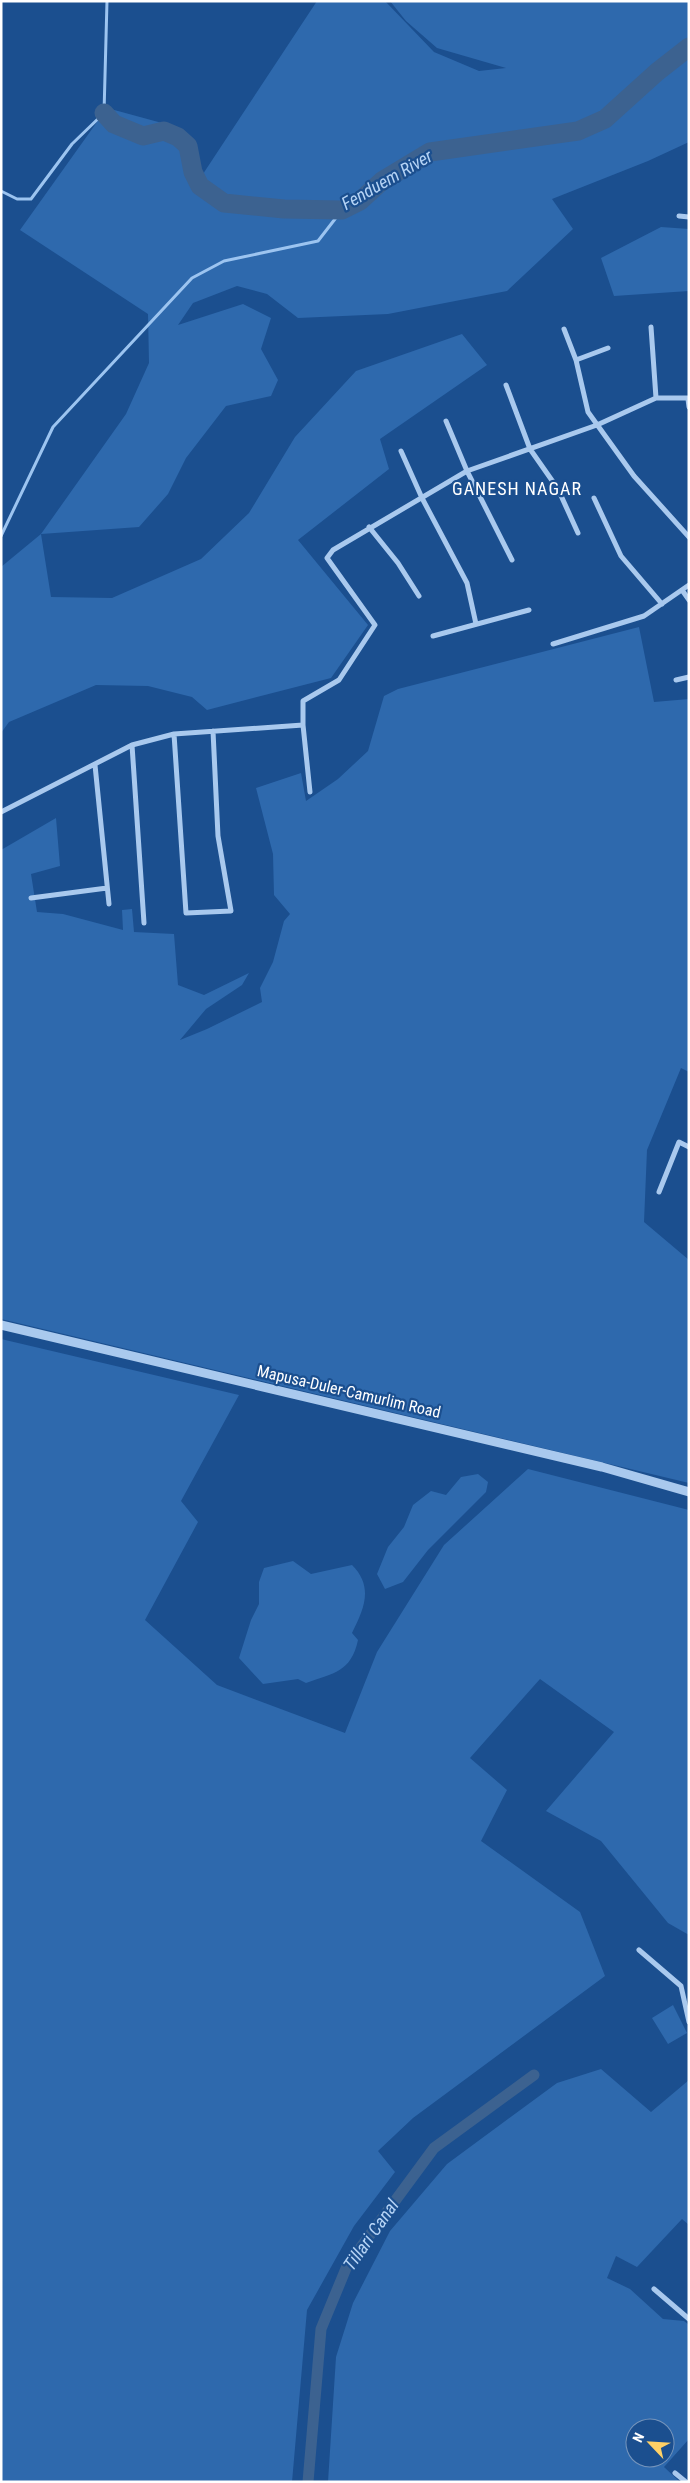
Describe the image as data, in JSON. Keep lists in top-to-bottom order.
{
  "streets": {
    "street": ["Mapusa-Duler-Camurlim Road"]
  },
  "districts": ["GANESH NAGAR"],
  "water": ["Fenduem River", "Tillari Canal"],
  "north": "top left"
}
